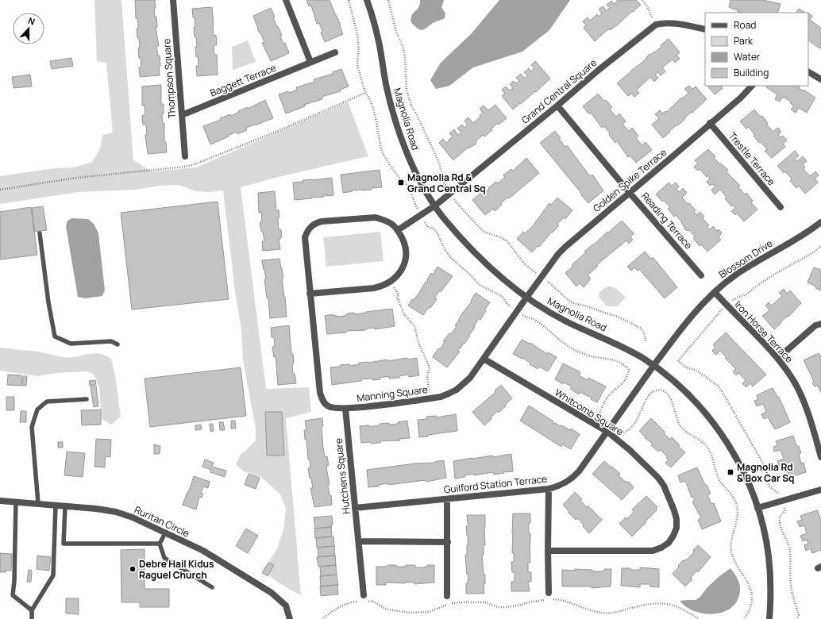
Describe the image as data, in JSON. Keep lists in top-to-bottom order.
{
  "streets": {
    "street": [
      "Thompson Square",
      "Baggett Terrace",
      "Grand Central Square",
      "Magnolia Road",
      "Trestle Terrace",
      "Golden Spike Terrace",
      "Reading Terrace",
      "Blossom Drive",
      "Iron Horse Terrace",
      "Manning Square",
      "Whitcomb Square",
      "Hutchens Square",
      "Guilford Station Terrace",
      "Ruritan Circle"
    ]
  },
  "crossings": [
    ["Thompson Square", "Baggett Terrace"],
    ["Grand Central Square", "Magnolia Road"],
    ["Grand Central Square", "Reading Terrace"],
    ["Magnolia Road", "Golden Spike Terrace"],
    ["Magnolia Road", "Blossom Drive"],
    ["Magnolia Road", "Manning Square"],
    ["Magnolia Road", "Guilford Station Terrace"],
    ["Trestle Terrace", "Golden Spike Terrace"],
    ["Golden Spike Terrace", "Reading Terrace"],
    ["Golden Spike Terrace", "Manning Square"],
    ["Blossom Drive", "Iron Horse Terrace"],
    ["Blossom Drive", "Guilford Station Terrace"],
    ["Manning Square", "Whitcomb Square"],
    ["Manning Square", "Hutchens Square"],
    ["Whitcomb Square", "Guilford Station Terrace"],
    ["Hutchens Square", "Guilford Station Terrace"]
  ],
  "places": {
    "transit": ["Magnolia Rd & Grand Central Sq", "Magnolia Rd & Box Car Sq"],
    "other": ["Debre Hail Kidus Raguel Church"]
  },
  "legend": [
    "Road",
    "Park",
    "Water",
    "Building"
  ],
  "north": "top"
}
